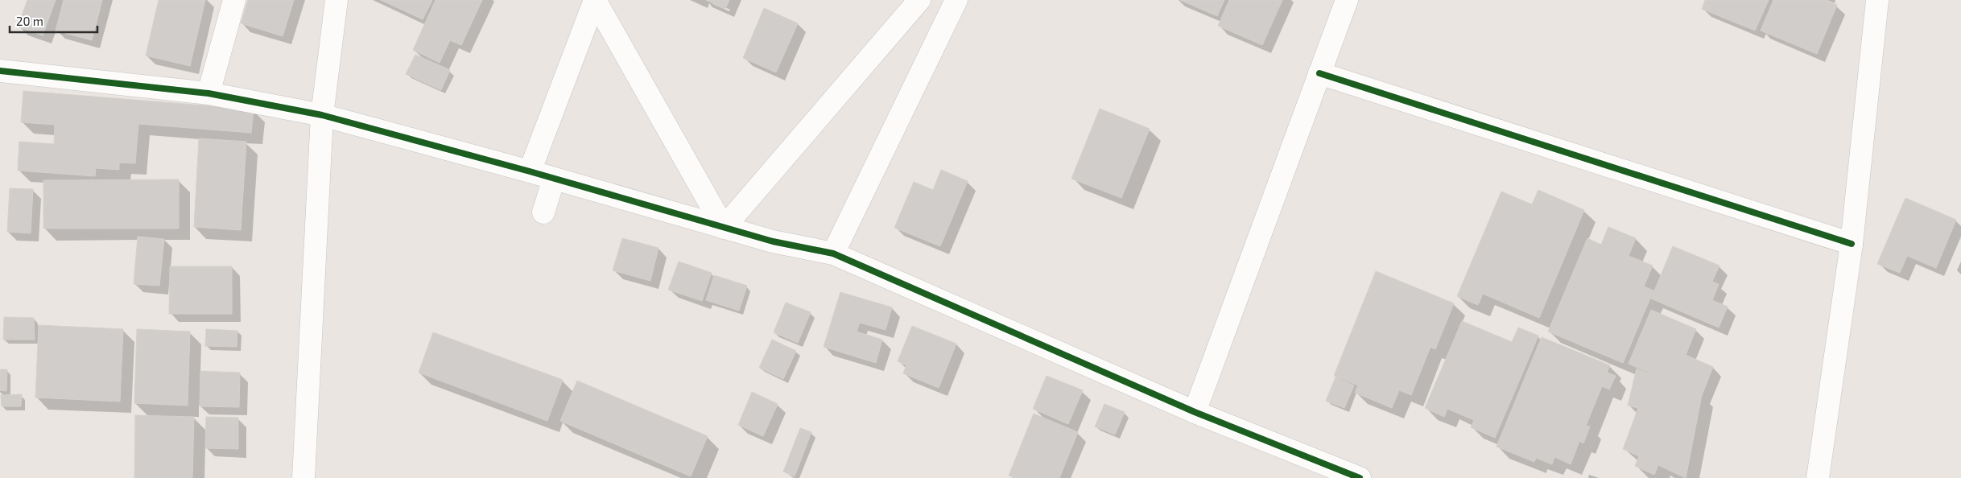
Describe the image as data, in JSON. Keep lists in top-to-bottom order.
{
  "scale_bar": "20 m"
}
